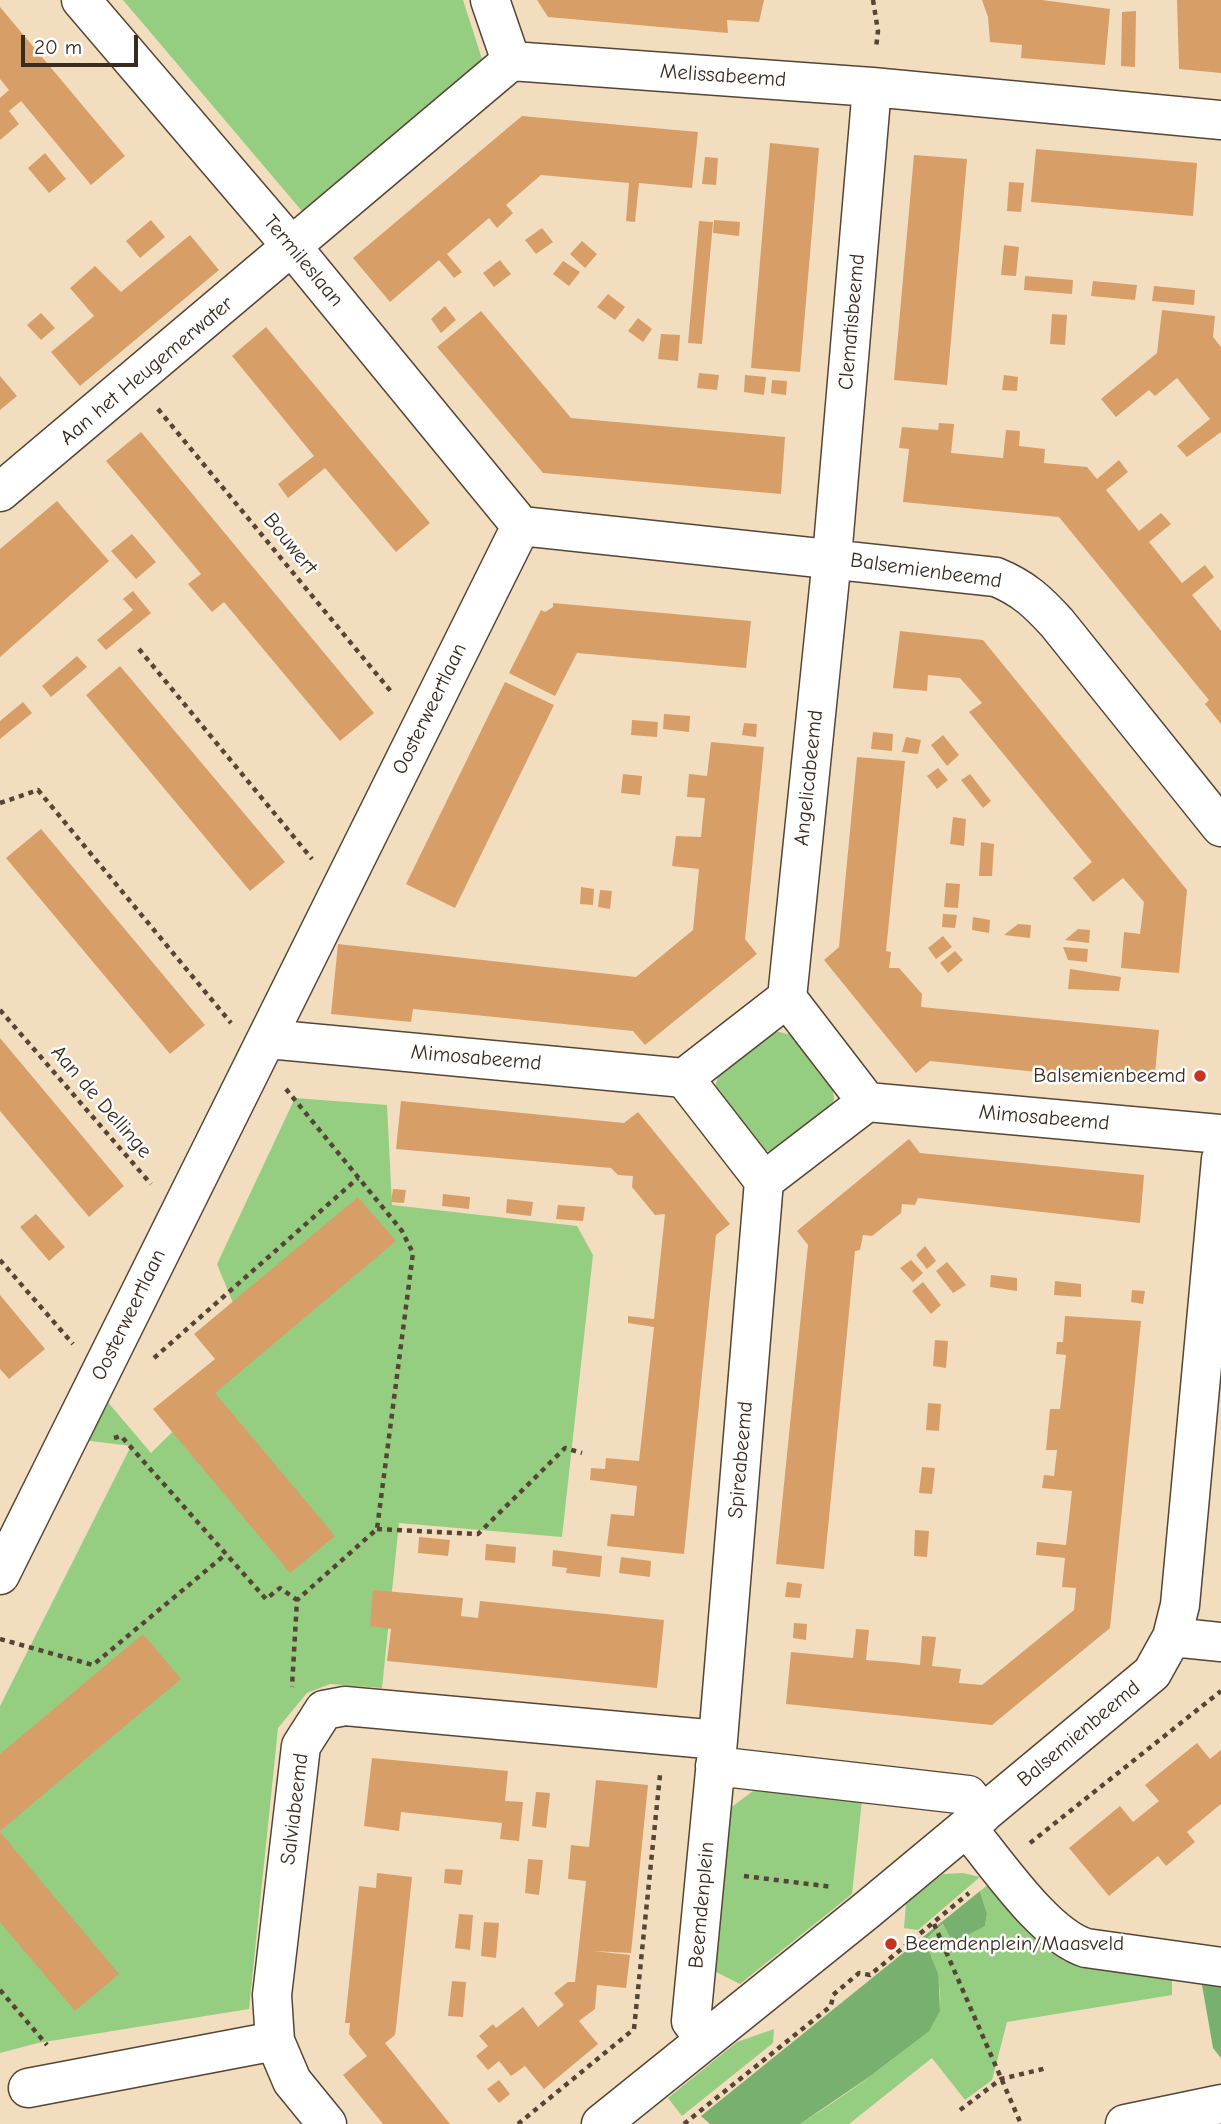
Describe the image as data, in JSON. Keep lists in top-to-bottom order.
{
  "streets": {
    "street": [
      "Melissabeemd",
      "Termileslaan",
      "Clematisbeemd",
      "Aan het Heugemerwater",
      "Balsemienbeemd",
      "Oosterweertlaan",
      "Angelicabeemd",
      "Mimosabeemd",
      "Spireabeemd",
      "Salviabeemd",
      "Beemdenplein"
    ],
    "path": ["Bouwert", "Aan de Dellinge"]
  },
  "crossings": [
    ["Melissabeemd", "Clematisbeemd"],
    ["Termileslaan", "Aan het Heugemerwater"],
    ["Termileslaan", "Balsemienbeemd"],
    ["Termileslaan", "Oosterweertlaan"],
    ["Clematisbeemd", "Balsemienbeemd"],
    ["Clematisbeemd", "Angelicabeemd"],
    ["Aan het Heugemerwater", "Bouwert"],
    ["Bouwert", "Oosterweertlaan"],
    ["Balsemienbeemd", "Oosterweertlaan"],
    ["Balsemienbeemd", "Angelicabeemd"],
    ["Balsemienbeemd", "Beemdenplein"],
    ["Oosterweertlaan", "Mimosabeemd"],
    ["Oosterweertlaan", "Aan de Dellinge"],
    ["Spireabeemd", "Salviabeemd"],
    ["Spireabeemd", "Beemdenplein"],
    ["Salviabeemd", "Beemdenplein"]
  ],
  "places": ["Balsemienbeemd", "Beemdenplein/Maasveld"],
  "scale_bar": "20 m"
}
